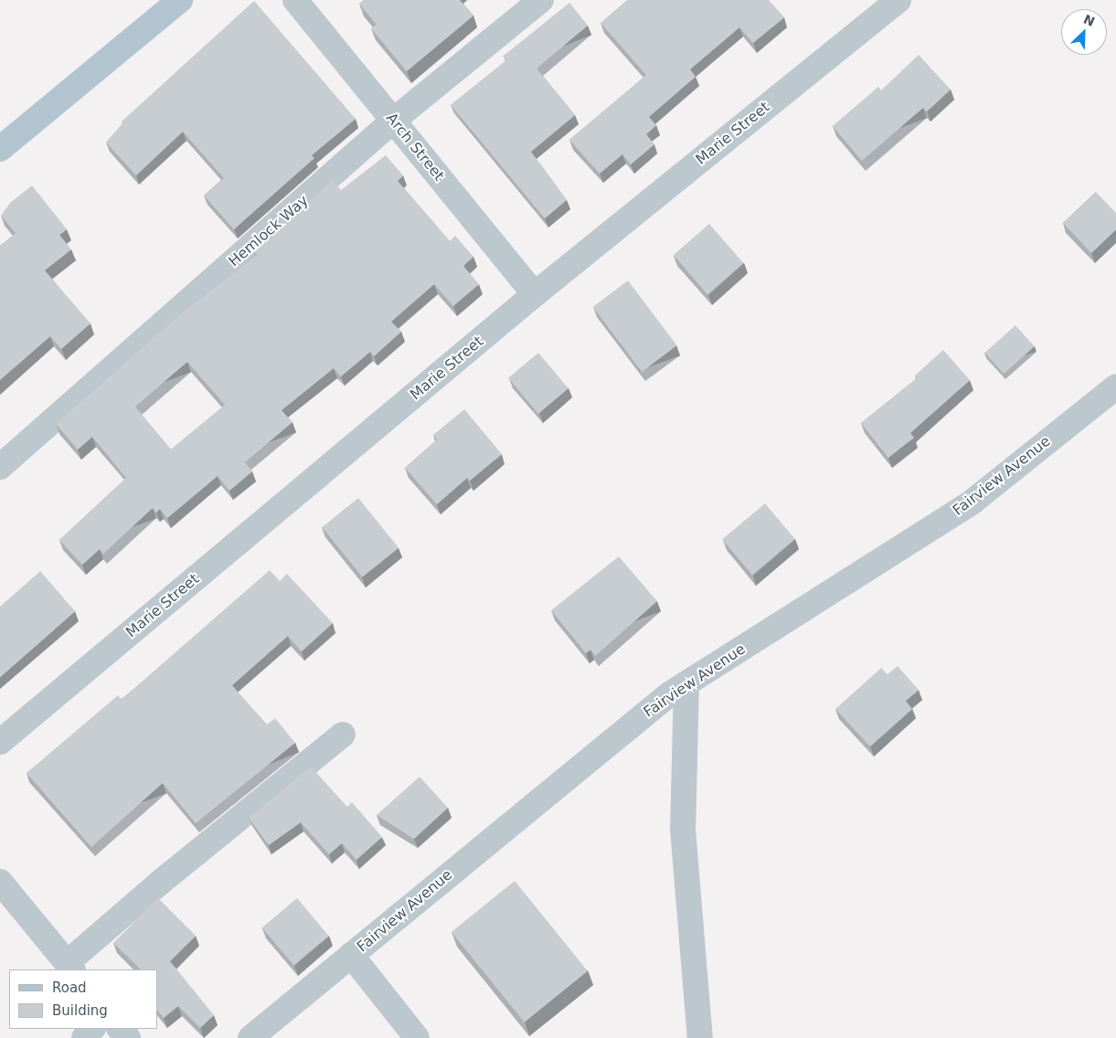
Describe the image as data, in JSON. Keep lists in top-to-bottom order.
{
  "streets": {
    "street": [
      "Marie Street",
      "Arch Street",
      "Hemlock Way",
      "Fairview Avenue"
    ]
  },
  "crossings": [
    ["Marie Street", "Arch Street"],
    ["Arch Street", "Hemlock Way"]
  ],
  "legend": ["Road", "Building"],
  "north": "top right"
}
